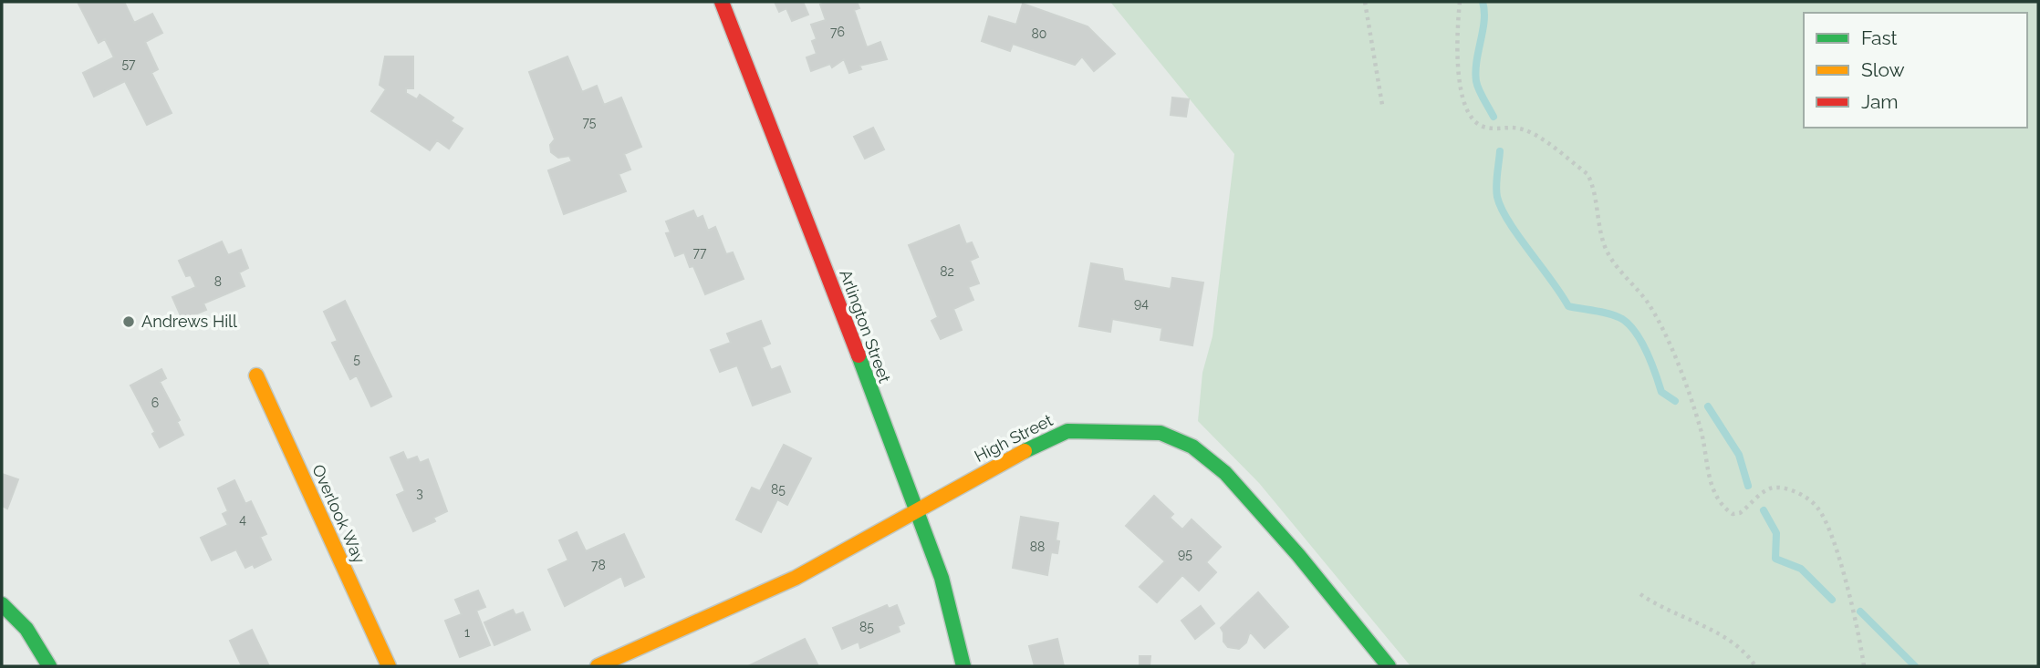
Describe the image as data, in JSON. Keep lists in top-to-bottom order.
{
  "streets": {
    "street": ["Arlington Street", "High Street", "Overlook Way"]
  },
  "crossings": [
    ["Arlington Street", "High Street"]
  ],
  "places": ["Andrews Hill"],
  "house_numbers": [
    "76",
    "80",
    "57",
    "75",
    "77",
    "82",
    "8",
    "94",
    "5",
    "6",
    "85",
    "3",
    "4",
    "88",
    "95",
    "78",
    "85",
    "1"
  ],
  "legend": ["Fast", "Slow", "Jam"]
}
